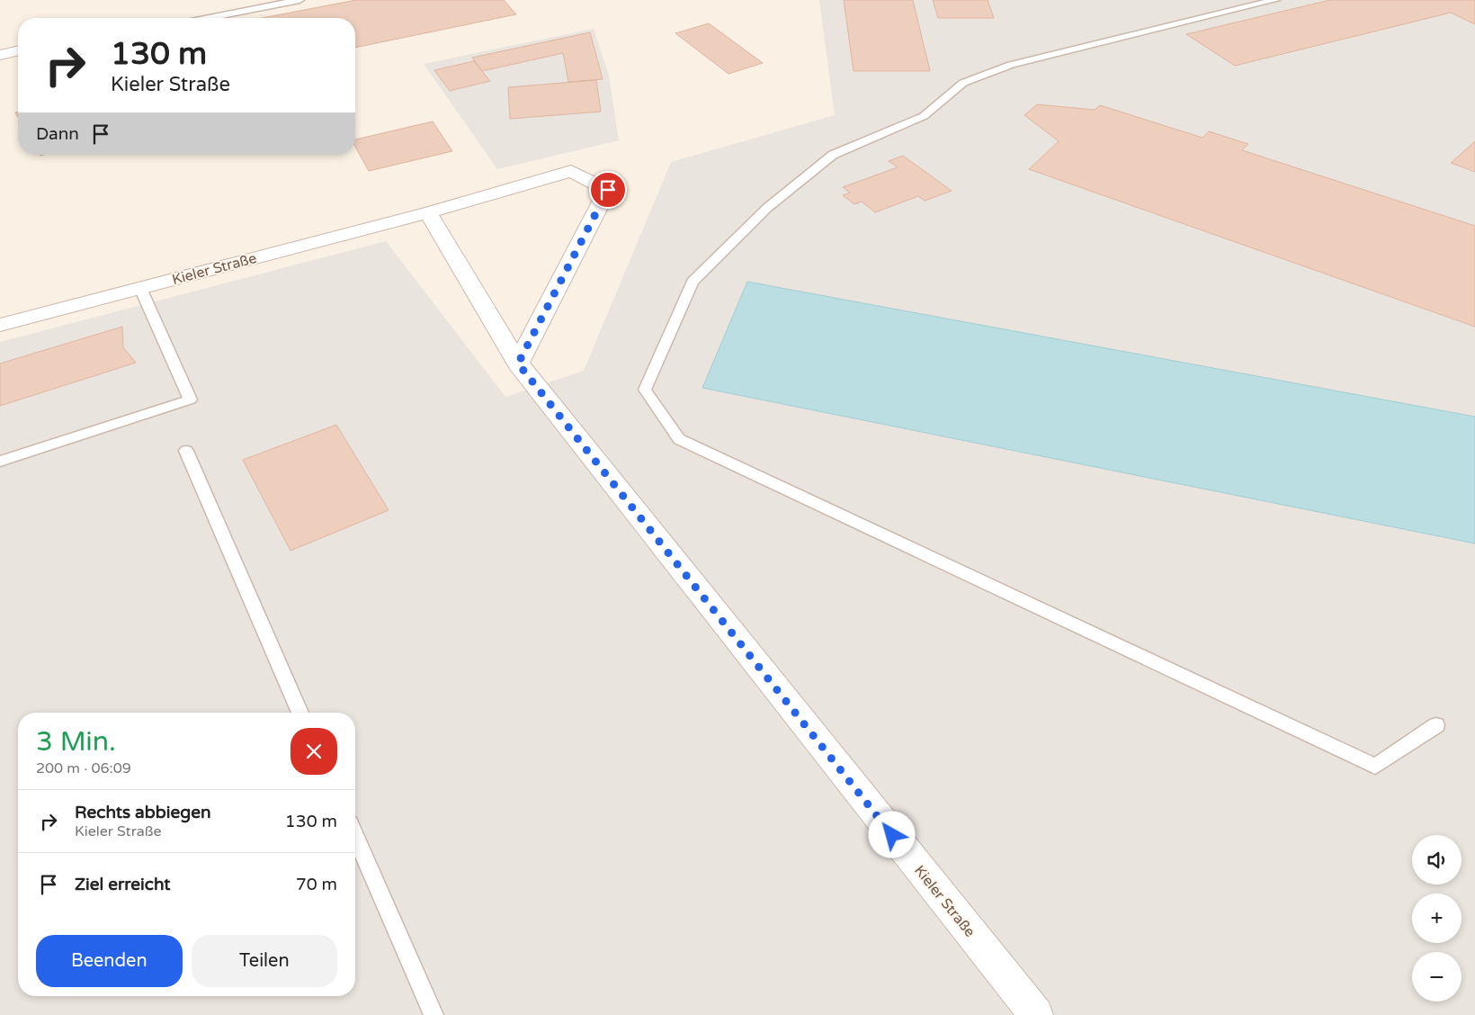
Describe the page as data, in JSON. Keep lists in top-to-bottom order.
{
  "streets": {
    "street": ["Kieler Straße"]
  },
  "page": {
    "turn": ["130 m", "Kieler Straße"],
    "then": "Dann",
    "heading": ["3 Min.", "200 m · 06:09"],
    "list": [
      {
        "name": "Rechts abbiegen",
        "note": "Kieler Straße",
        "value": "130 m"
      },
      {
        "name": "Ziel erreicht",
        "value": "70 m"
      }
    ],
    "map_buttons": ["+", "−"],
    "buttons": ["Beenden", "Teilen"]
  }
}
